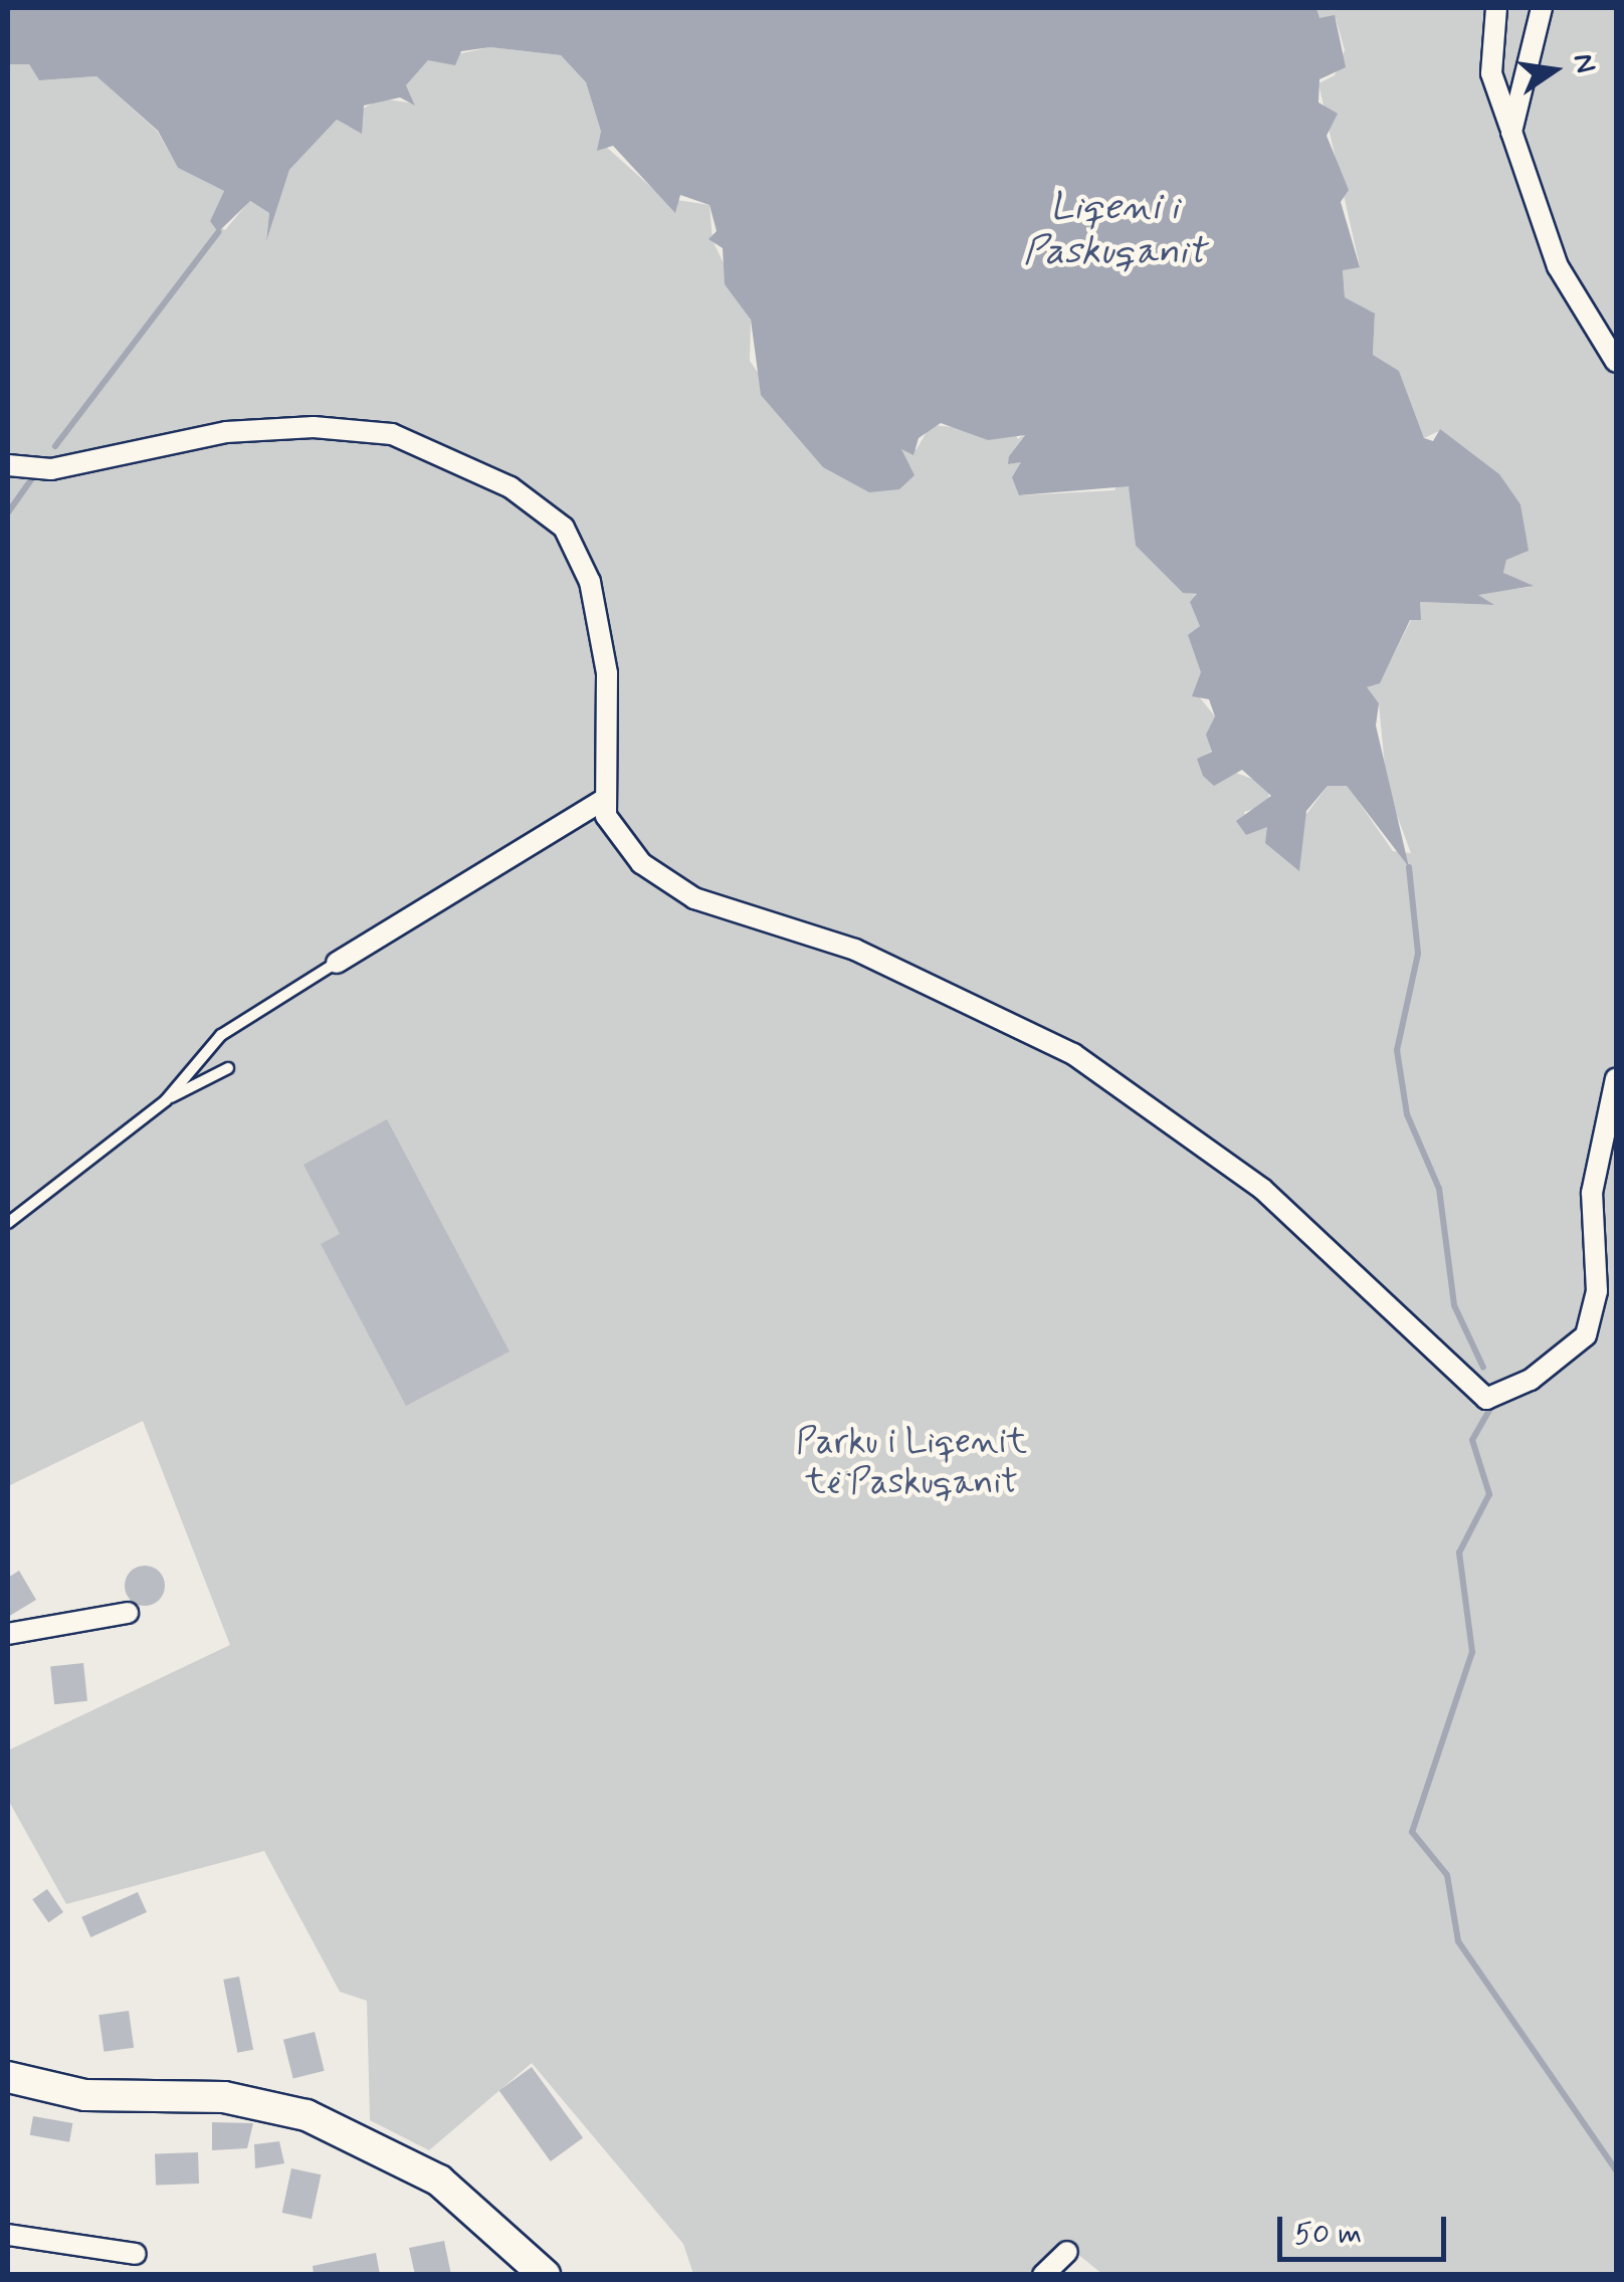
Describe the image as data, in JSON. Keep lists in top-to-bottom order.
{
  "water": ["Liqeni i Paskuqanit"],
  "parks": ["Parku i Liqenit të Paskuqanit"],
  "scale_bar": "50 m",
  "north": "right"
}
